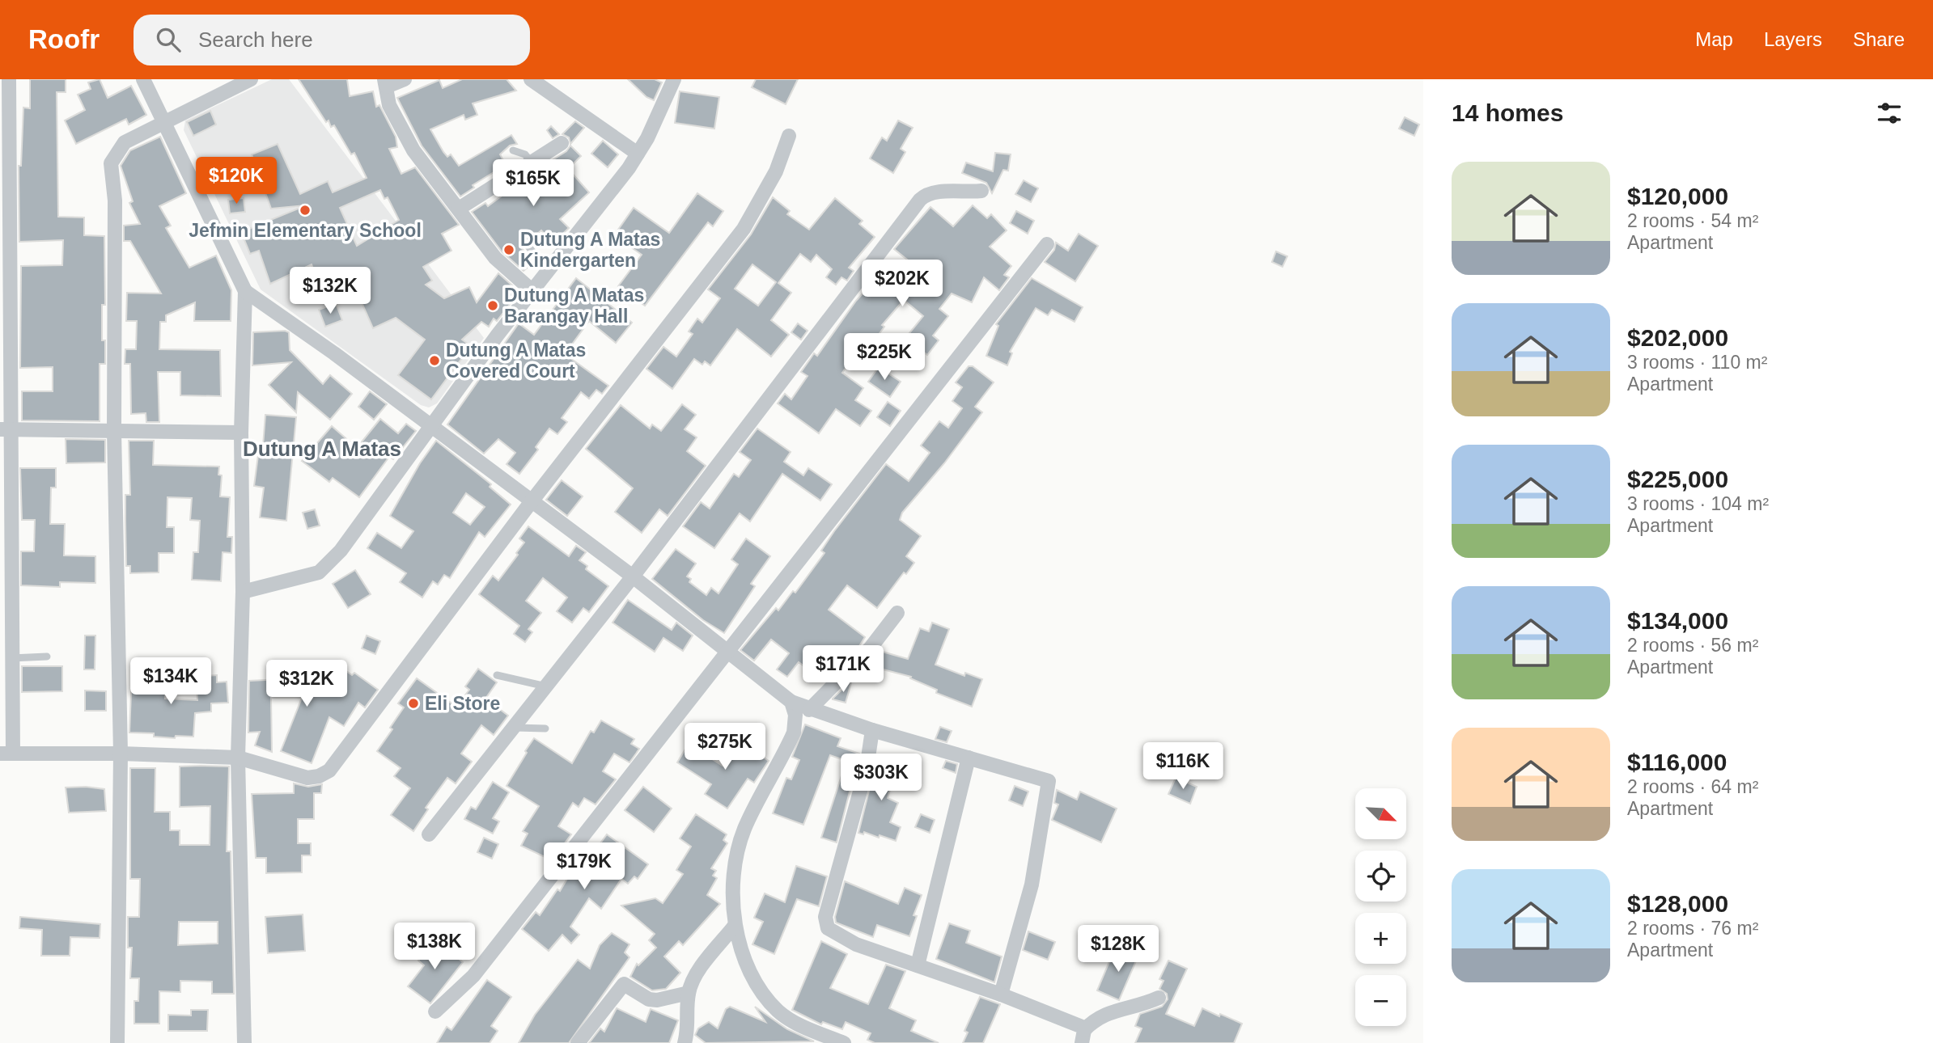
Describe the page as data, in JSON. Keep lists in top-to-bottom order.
{
  "districts": ["Dutung A Matas"],
  "places": [
    "Jefmin Elementary School",
    "Dutung A Matas Kindergarten",
    "Dutung A Matas Barangay Hall",
    "Dutung A Matas Covered Court",
    "Eli Store"
  ],
  "north": "bottom right",
  "page": {
    "header": "Roofr",
    "search": "Search here",
    "nav": ["Map", "Layers", "Share"],
    "heading": "14 homes",
    "list": [
      {
        "name": "$120,000",
        "note": "2 rooms · 54 m² · Apartment"
      },
      {
        "name": "$202,000",
        "note": "3 rooms · 110 m² · Apartment"
      },
      {
        "name": "$225,000",
        "note": "3 rooms · 104 m² · Apartment"
      },
      {
        "name": "$134,000",
        "note": "2 rooms · 56 m² · Apartment"
      },
      {
        "name": "$116,000",
        "note": "2 rooms · 64 m² · Apartment"
      },
      {
        "name": "$128,000",
        "note": "2 rooms · 76 m² · Apartment"
      }
    ],
    "price": [
      "$120K",
      "$165K",
      "$202K",
      "$132K",
      "$225K",
      "$171K",
      "$134K",
      "$312K",
      "$275K",
      "$116K",
      "$303K",
      "$179K",
      "$138K",
      "$128K"
    ],
    "map_buttons": ["+", "−"]
  }
}
